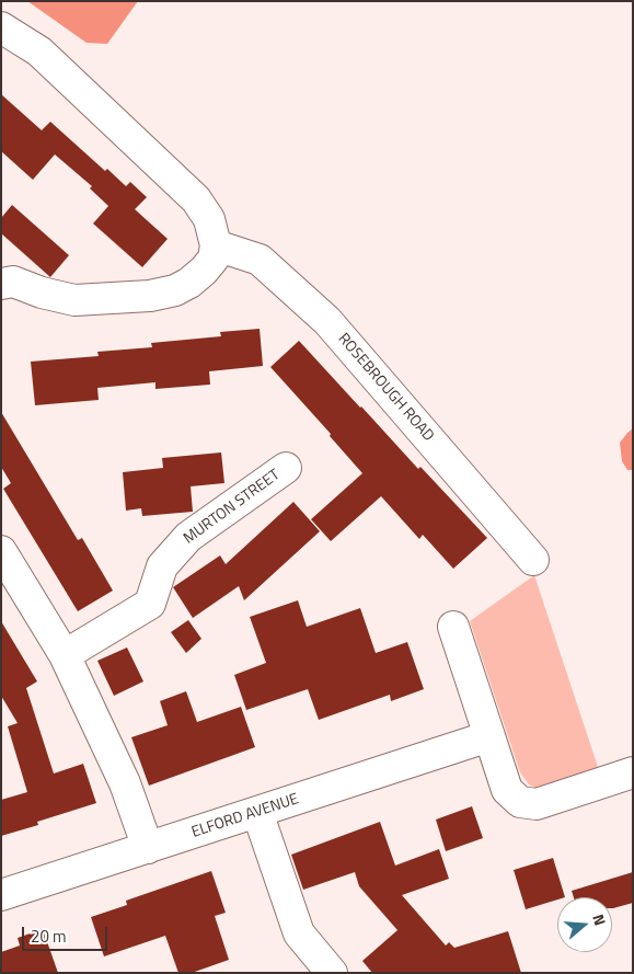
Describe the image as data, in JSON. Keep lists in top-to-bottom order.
{
  "streets": {
    "street": ["ROSEBROUGH ROAD", "MURTON STREET", "ELFORD AVENUE"]
  },
  "scale_bar": "20 m",
  "north": "right"
}
